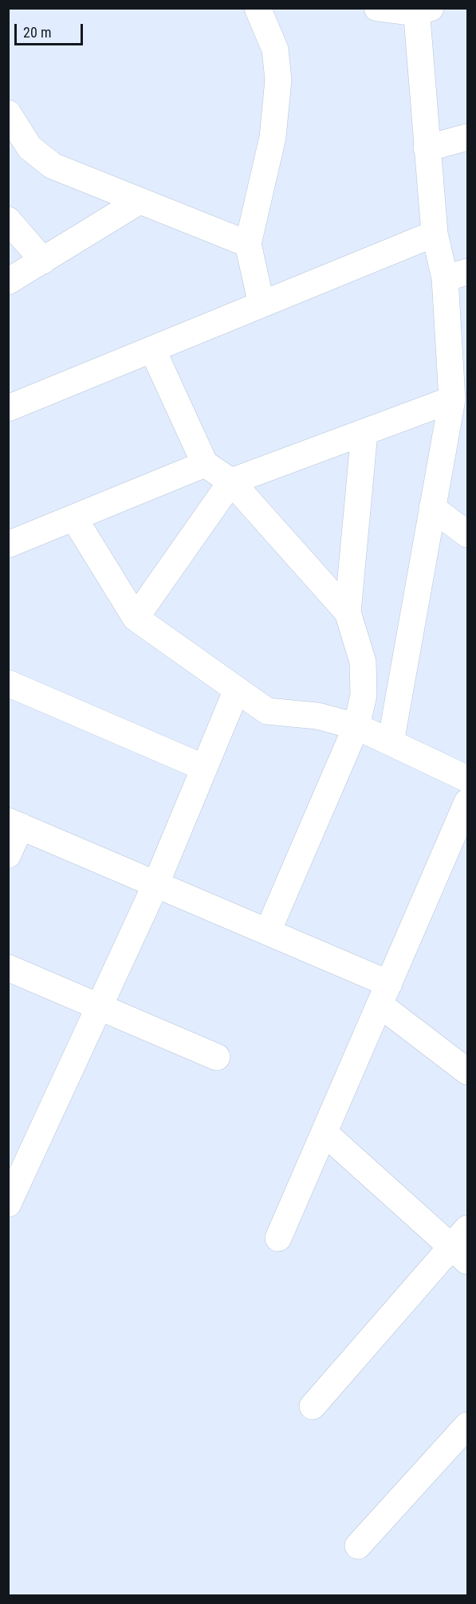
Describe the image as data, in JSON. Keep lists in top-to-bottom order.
{
  "scale_bar": "20 m"
}
